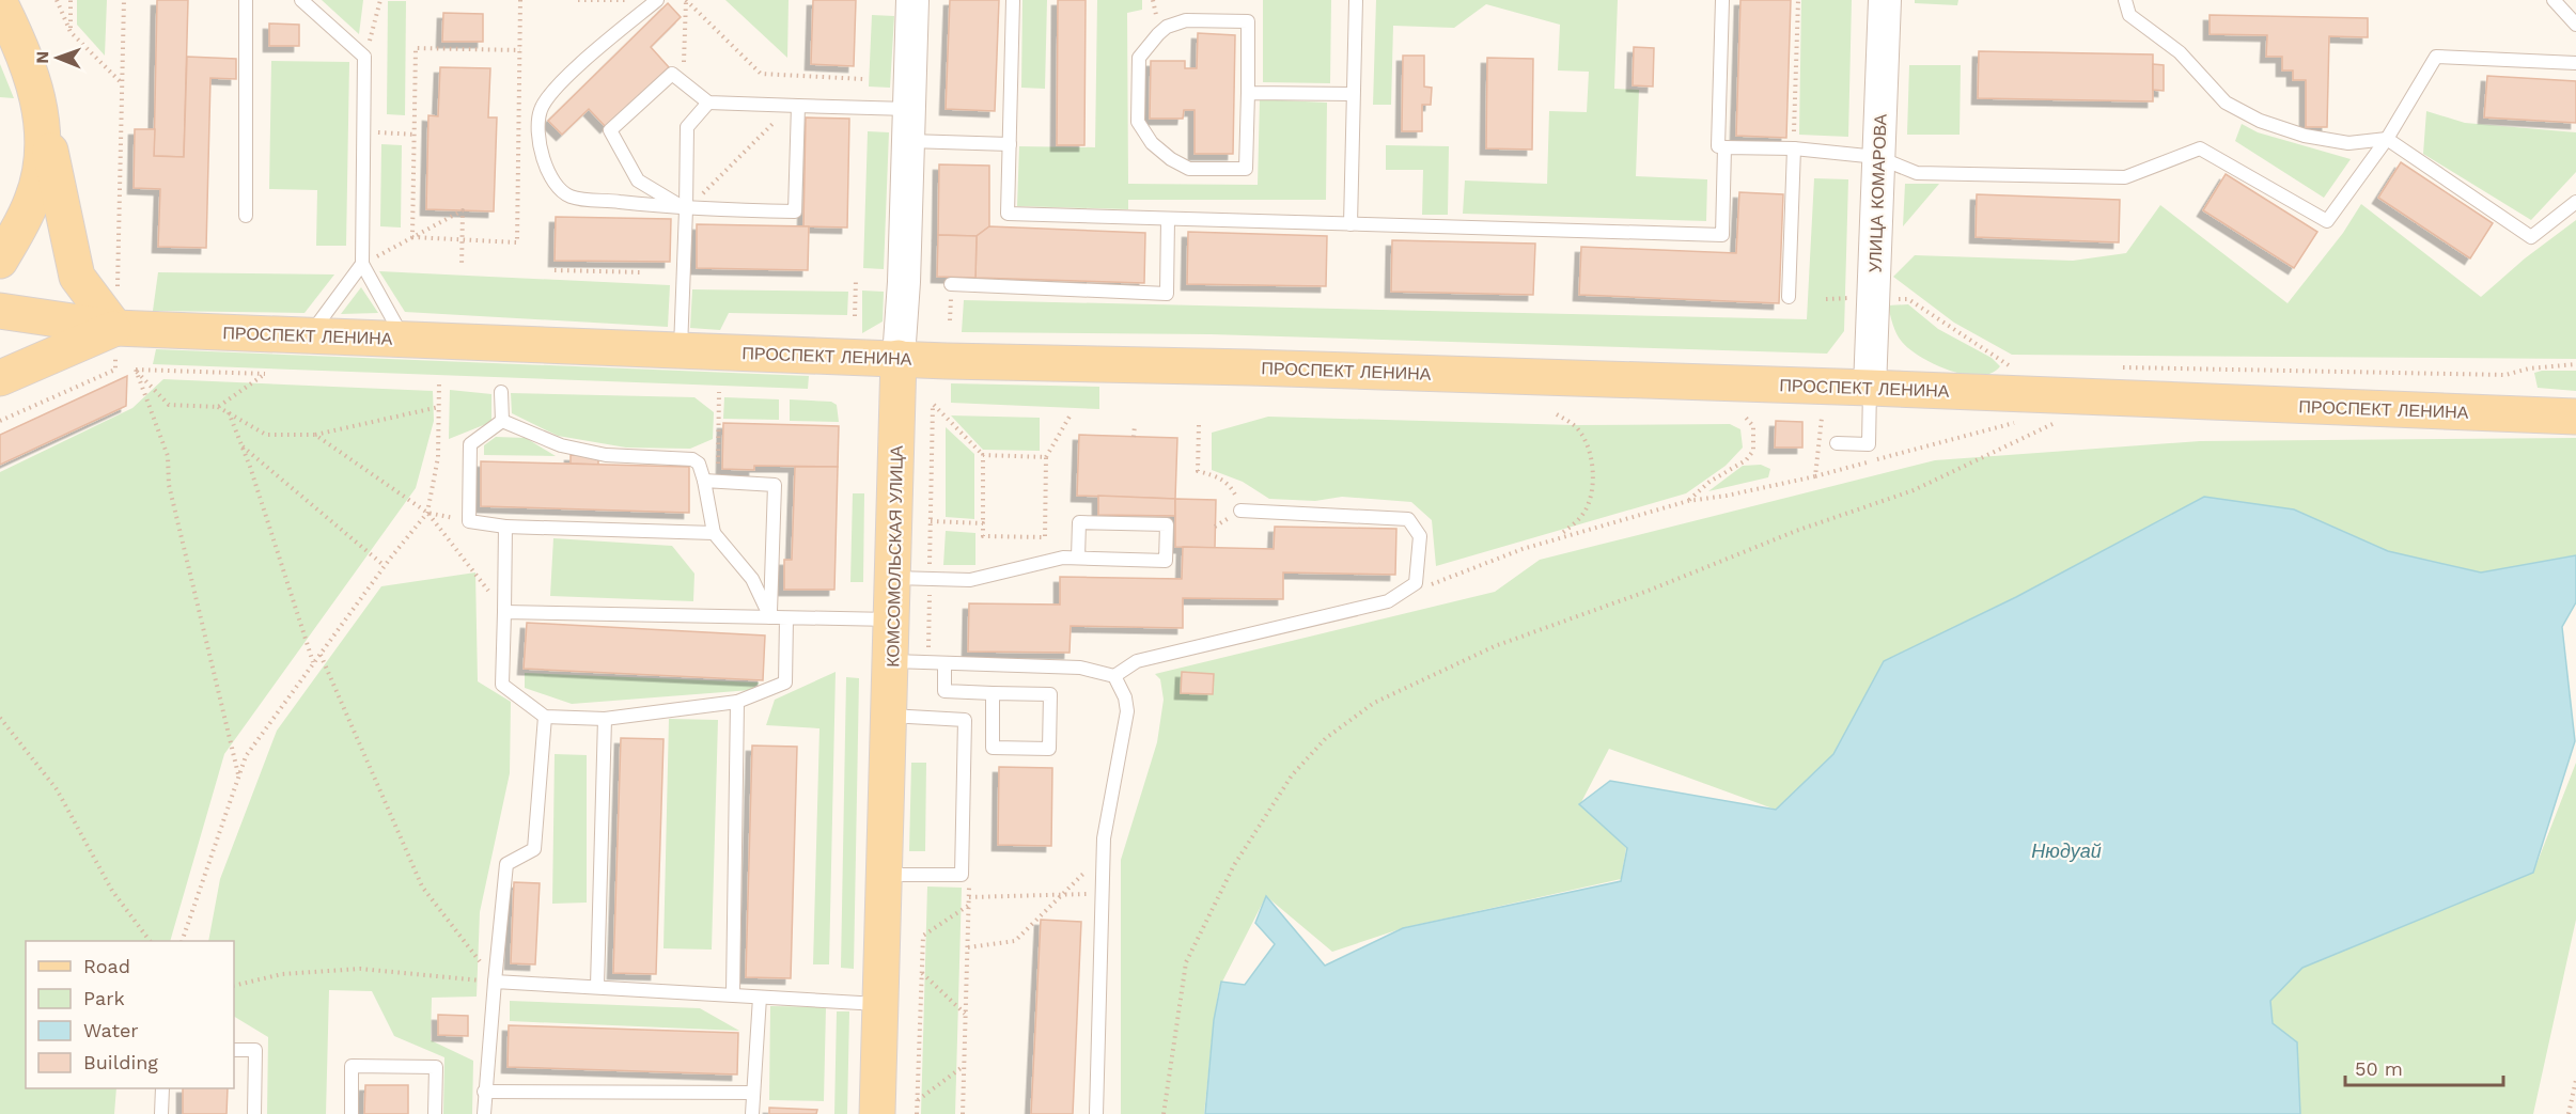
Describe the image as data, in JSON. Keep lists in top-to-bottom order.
{
  "streets": {
    "main road": ["ПРОСПЕКТ ЛЕНИНА", "КОМСОМОЛЬСКАЯ УЛИЦА"],
    "street": ["УЛИЦА КОМАРОВА"]
  },
  "crossings": [
    ["УЛИЦА КОМАРОВА", "ПРОСПЕКТ ЛЕНИНА"],
    ["ПРОСПЕКТ ЛЕНИНА", "КОМСОМОЛЬСКАЯ УЛИЦА"]
  ],
  "water": ["Нюдуай"],
  "legend": [
    "Road",
    "Park",
    "Water",
    "Building"
  ],
  "scale_bar": "50 m",
  "north": "left"
}
